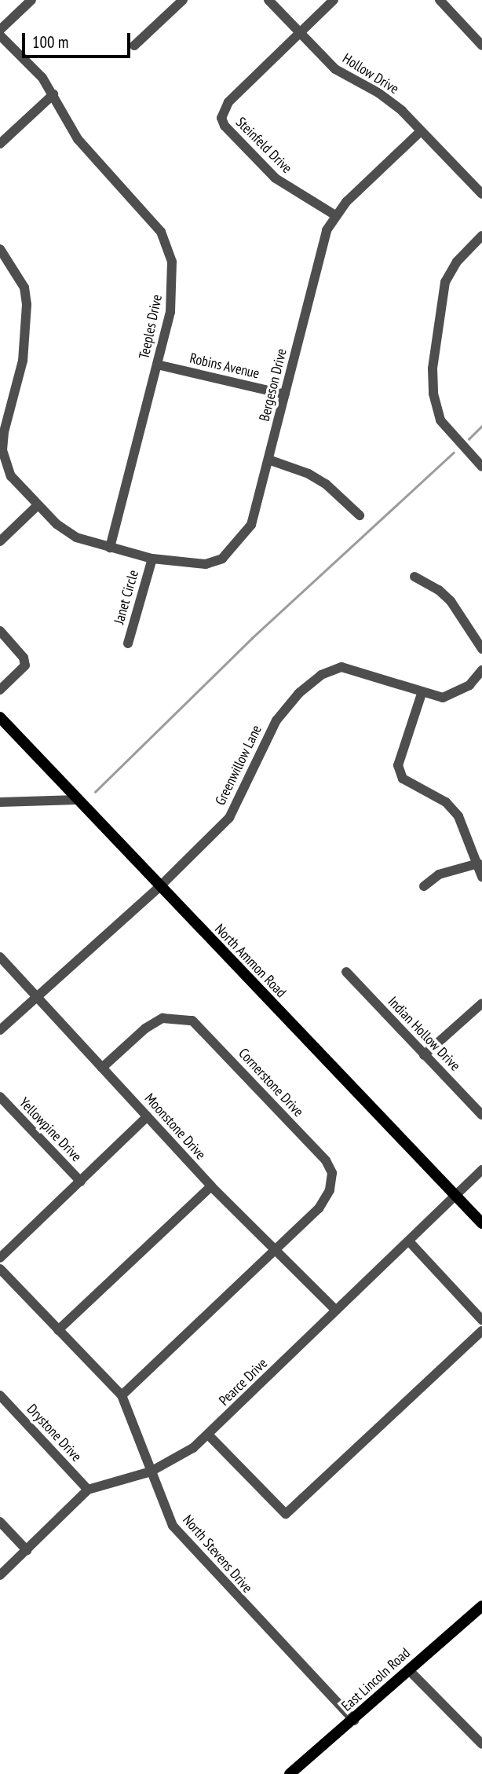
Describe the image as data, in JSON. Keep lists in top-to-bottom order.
{
  "streets": {
    "main road": ["North Ammon Road", "East Lincoln Road"],
    "street": [
      "Hollow Drive",
      "Steinfeld Drive",
      "Teeples Drive",
      "Robins Avenue",
      "Bergeson Drive",
      "Janet Circle",
      "Greenwillow Lane",
      "Indian Hollow Drive",
      "Cornerstone Drive",
      "Moonstone Drive",
      "Yellowpine Drive",
      "Pearce Drive",
      "Drystone Drive",
      "North Stevens Drive"
    ]
  },
  "crossings": [
    ["Hollow Drive", "Steinfeld Drive"],
    ["Hollow Drive", "Bergeson Drive"],
    ["Steinfeld Drive", "Bergeson Drive"],
    ["Teeples Drive", "Robins Avenue"],
    ["Teeples Drive", "Bergeson Drive"],
    ["Robins Avenue", "Bergeson Drive"],
    ["Bergeson Drive", "Janet Circle"],
    ["Greenwillow Lane", "North Ammon Road"],
    ["Greenwillow Lane", "Moonstone Drive"],
    ["North Ammon Road", "Pearce Drive"],
    ["Cornerstone Drive", "Moonstone Drive"],
    ["Cornerstone Drive", "North Stevens Drive"],
    ["Moonstone Drive", "Pearce Drive"],
    ["Pearce Drive", "Drystone Drive"],
    ["Pearce Drive", "North Stevens Drive"],
    ["North Stevens Drive", "East Lincoln Road"]
  ],
  "scale_bar": "100 m"
}
